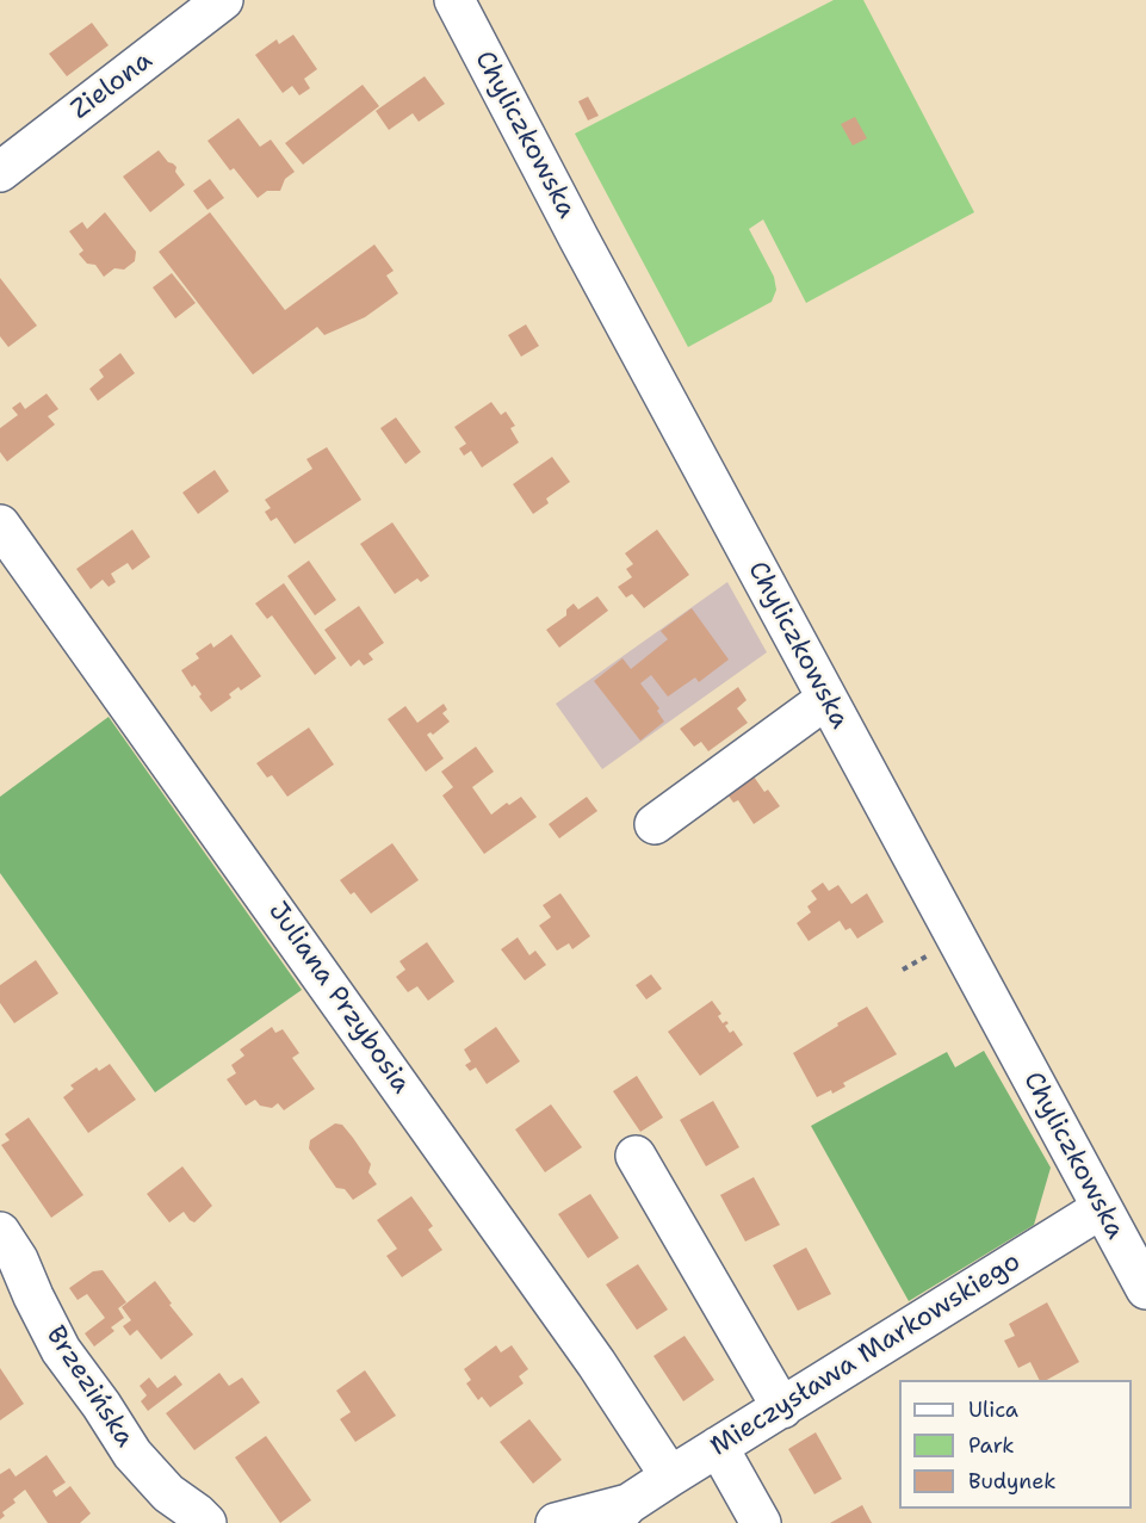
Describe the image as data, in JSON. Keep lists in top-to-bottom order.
{
  "streets": {
    "street": [
      "Zielona",
      "Chyliczkowska",
      "Juliana Przybosia",
      "Mieczysława Markowskiego",
      "Brzezińska"
    ]
  },
  "crossings": [
    ["Chyliczkowska", "Mieczysława Markowskiego"],
    ["Juliana Przybosia", "Mieczysława Markowskiego"]
  ],
  "legend": ["Ulica", "Park", "Budynek"]
}
